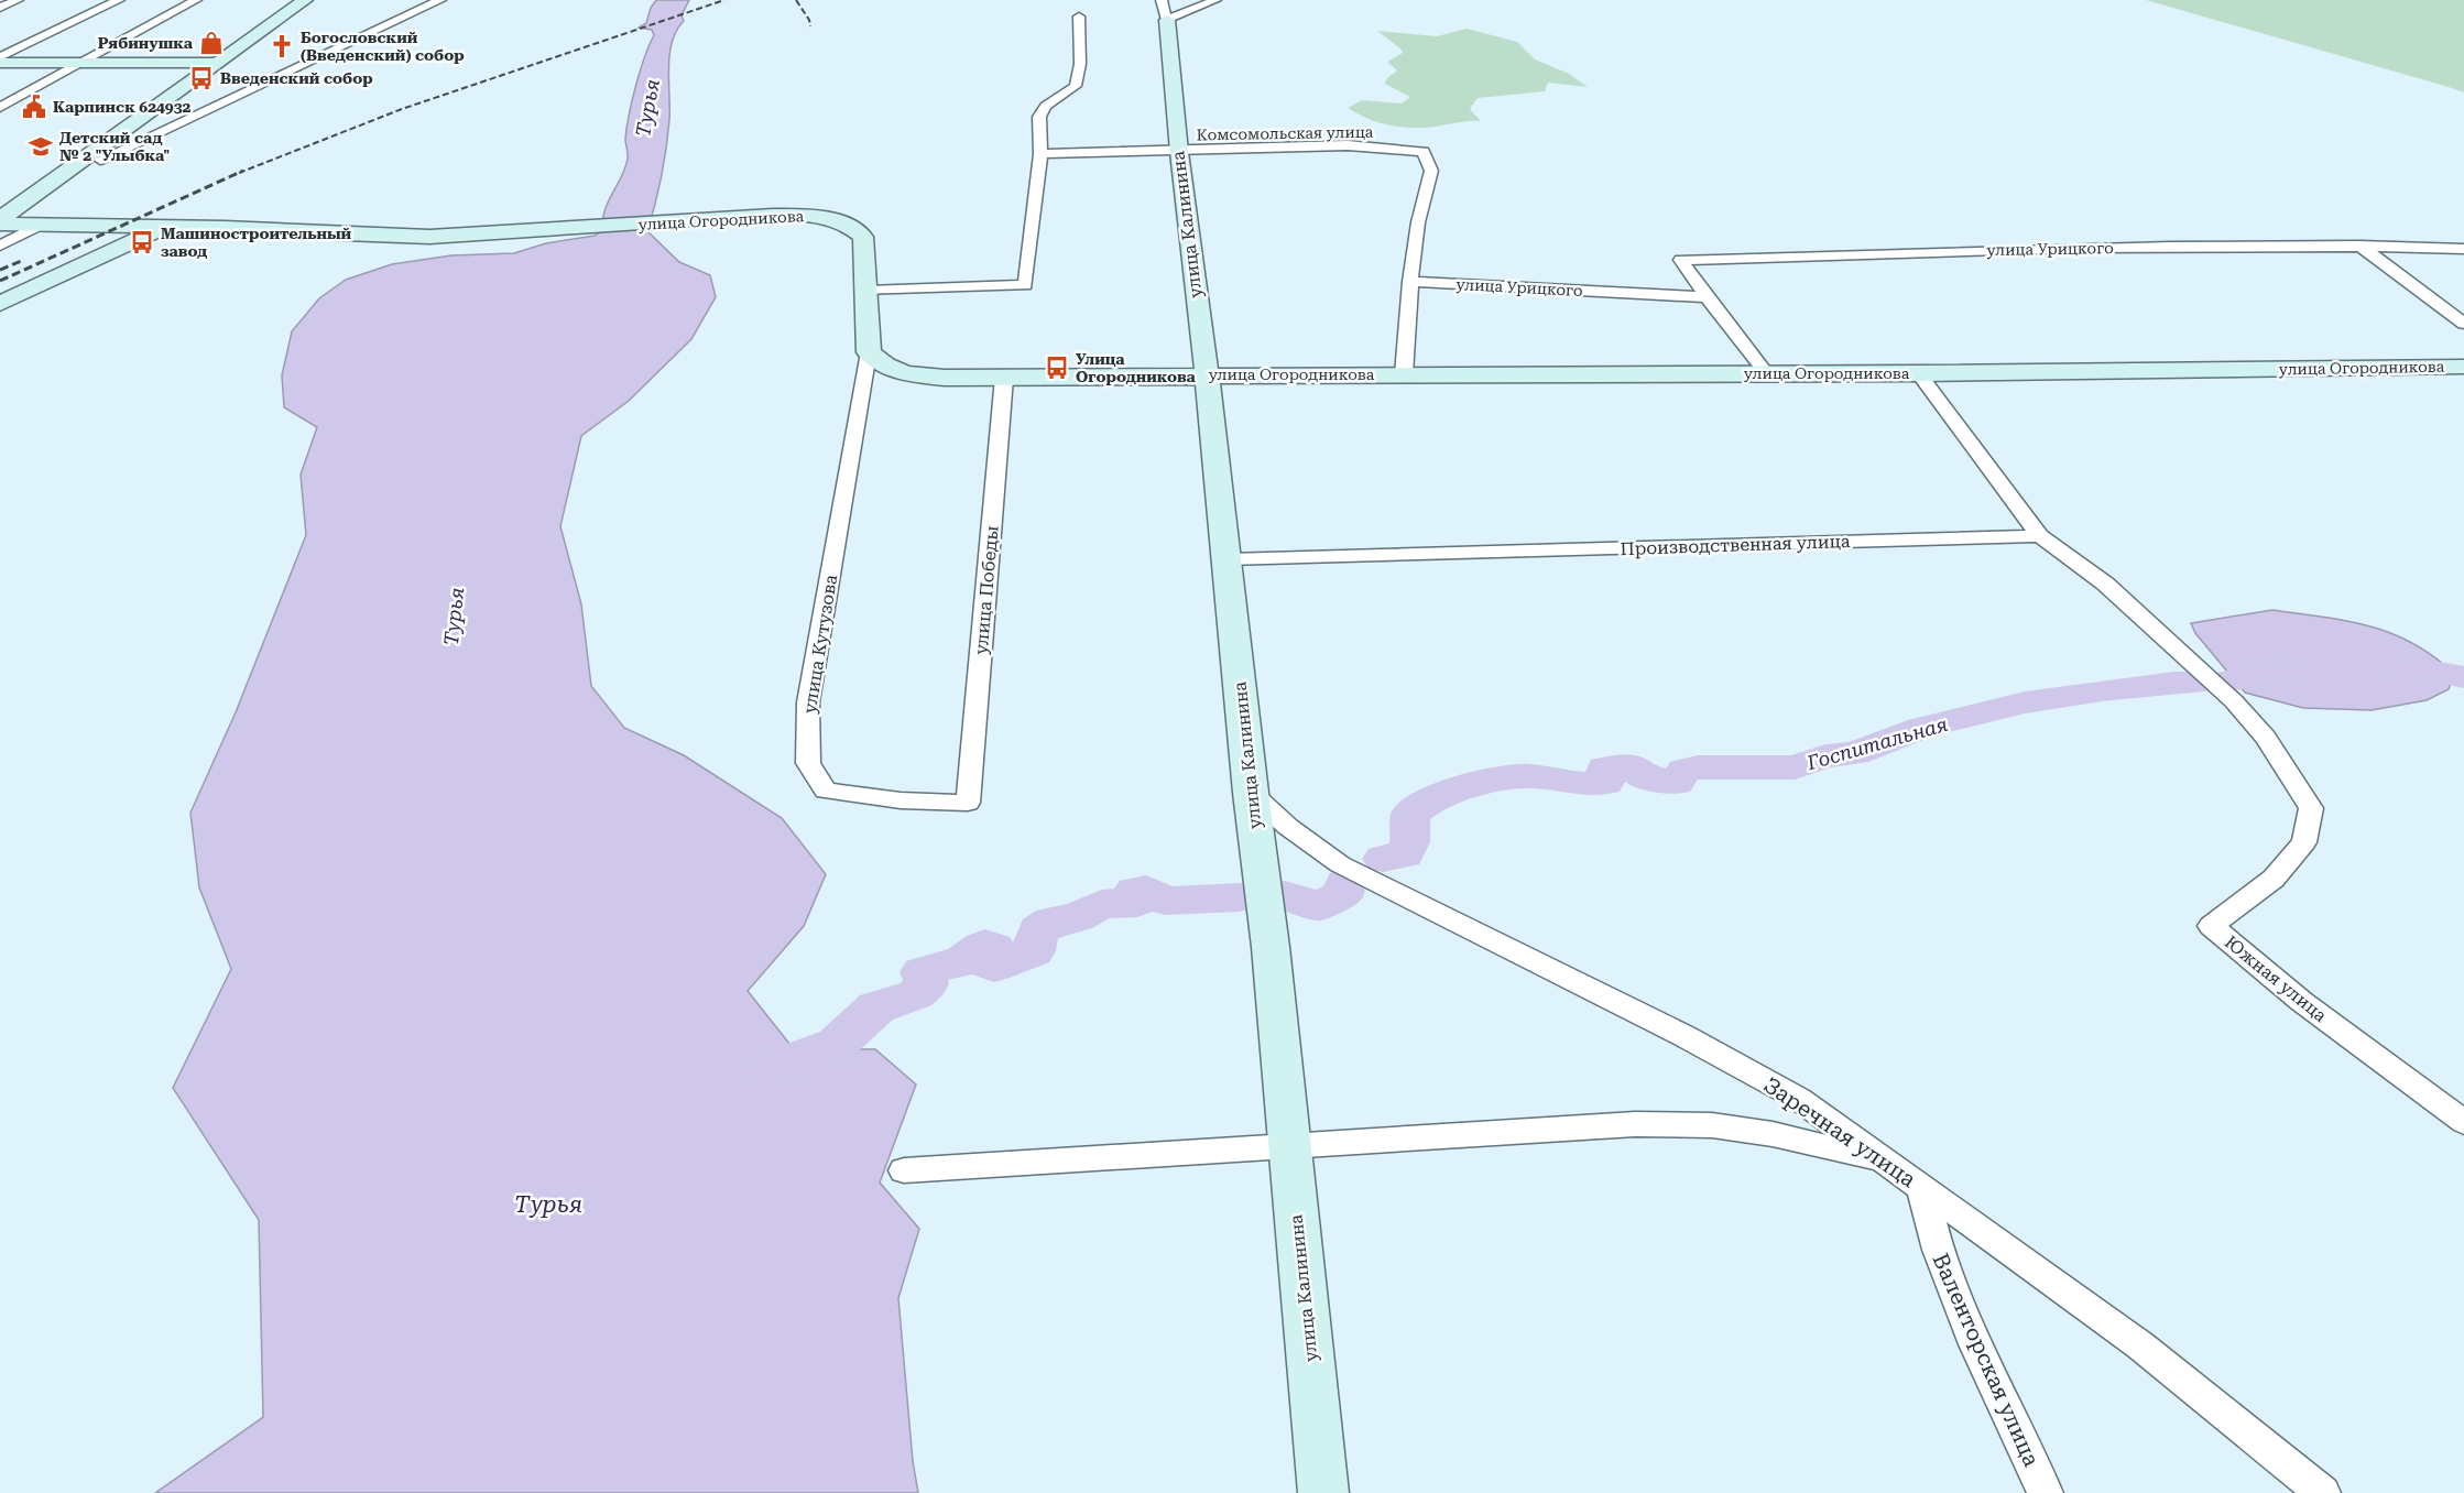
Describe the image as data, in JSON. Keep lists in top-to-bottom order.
{
  "streets": {
    "street": [
      "Комсомольская улица",
      "улица Огородникова",
      "улица Калинина",
      "улица Урицкого",
      "Производственная улица",
      "улица Победы",
      "улица Кутузова",
      "Южная улица",
      "Заречная улица",
      "Валенторская улица"
    ]
  },
  "crossings": [
    ["Комсомольская улица", "улица Огородникова"],
    ["Комсомольская улица", "улица Калинина"],
    ["Комсомольская улица", "улица Урицкого"],
    ["улица Огородникова", "улица Калинина"],
    ["улица Огородникова", "улица Урицкого"],
    ["улица Огородникова", "улица Победы"],
    ["улица Огородникова", "улица Кутузова"],
    ["улица Калинина", "Производственная улица"],
    ["улица Калинина", "Заречная улица"],
    ["Производственная улица", "Южная улица"],
    ["улица Победы", "улица Кутузова"],
    ["Заречная улица", "Валенторская улица"]
  ],
  "water": ["Турья", "Госпитальная"],
  "places": {
    "shop": ["Рябинушка"],
    "church": ["Богословский (Введенский) собор"],
    "bus stop": ["Введенский собор", "Машиностроительный завод", "Улица Огородникова"],
    "public building": ["Карпинск 624932"],
    "school or university": ["Детский сад № 2 \"Улыбка\""]
  }
}
